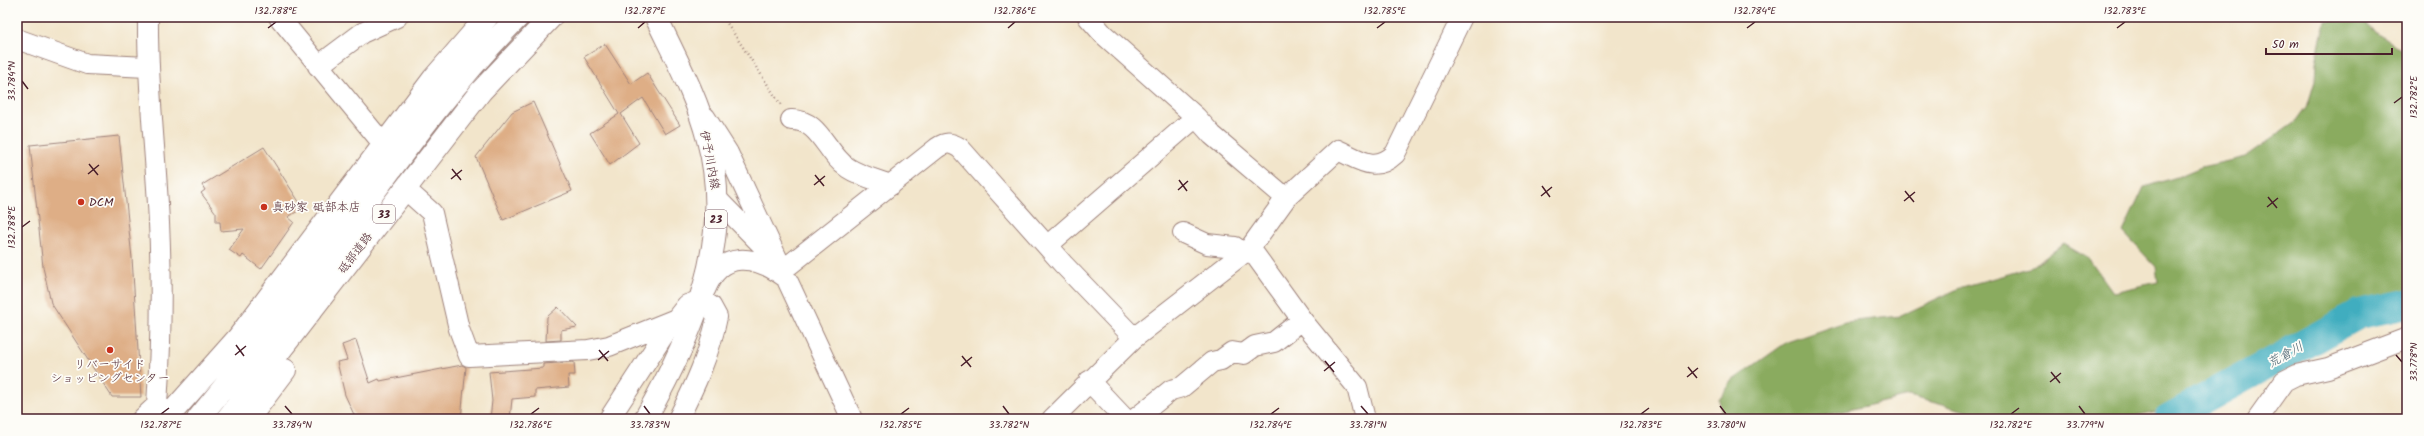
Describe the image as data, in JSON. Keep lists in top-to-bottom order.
{
  "streets": {
    "main road": [
      "伊予川内線",
      "33",
      "23",
      "砥部道路"
    ]
  },
  "water": ["荒倉川"],
  "places": ["DCM", "真砂家 砥部本店", "リバーサイド ショッピングセンター"],
  "scale_bar": "50 m",
  "coordinates": [
    "132.788°E",
    "132.787°E",
    "132.786°E",
    "132.785°E",
    "132.784°E",
    "132.783°E",
    "33.784°N",
    "132.782°E",
    "33.778°N",
    "33.783°N",
    "33.782°N",
    "33.781°N",
    "33.780°N",
    "33.779°N"
  ]
}
